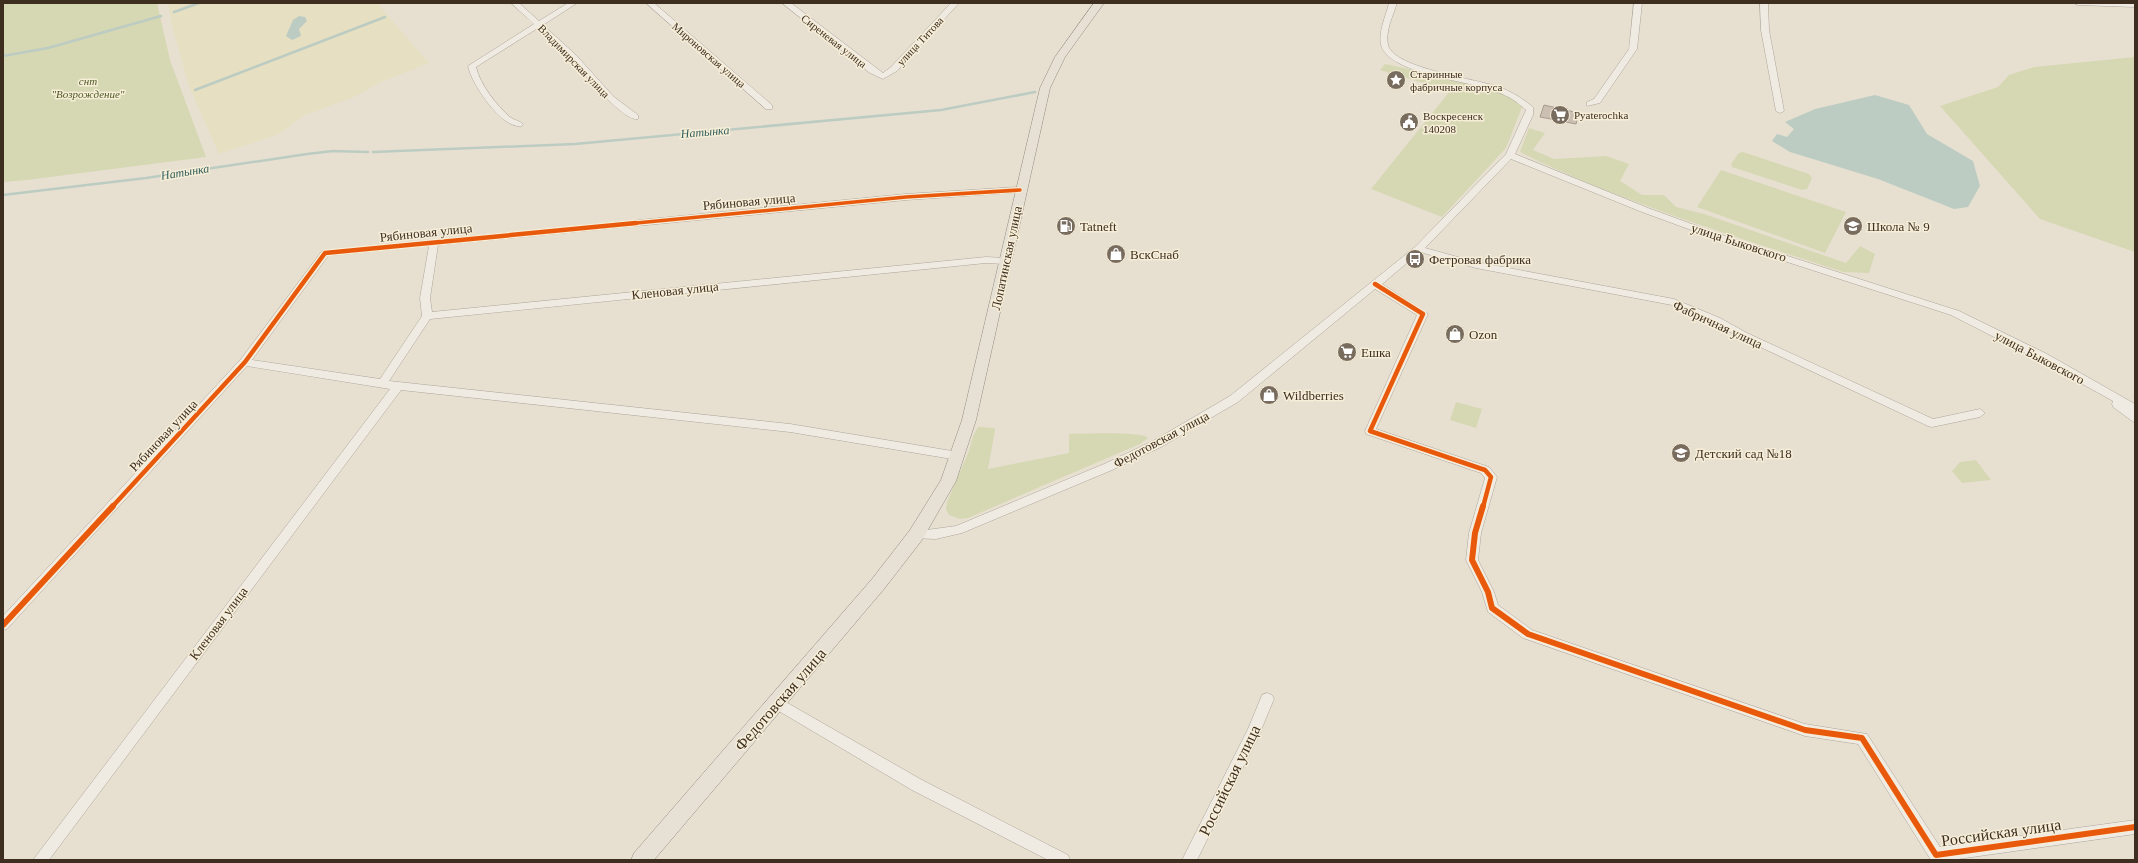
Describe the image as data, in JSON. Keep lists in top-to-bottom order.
{
  "streets": {
    "main road": ["Лопатинская улица", "Федотовская улица"],
    "street": [
      "Сиреневая улица",
      "улица Титова",
      "Мироновская улица",
      "Владимирская улица",
      "Рябиновая улица",
      "улица Быковского",
      "Кленовая улица",
      "Фабричная улица",
      "Российская улица"
    ]
  },
  "crossings": [
    ["Сиреневая улица", "улица Титова"],
    ["Рябиновая улица", "Лопатинская улица"],
    ["Лопатинская улица", "Кленовая улица"],
    ["Лопатинская улица", "Федотовская улица"],
    ["Федотовская улица", "Российская улица"]
  ],
  "water": ["Натынка"],
  "parks": ["снт \"Возрождение\""],
  "places": {
    "place": ["Старинные фабричные корпуса"],
    "supermarket": ["Pyaterochka", "Ешка"],
    "public building": ["Воскресенск 140208"],
    "fuel station": ["Tatneft"],
    "school or university": ["Школа № 9", "Детский сад №18"],
    "shop": ["ВскСнаб", "Ozon", "Wildberries"],
    "bus stop": ["Фетровая фабрика"]
  }
}
